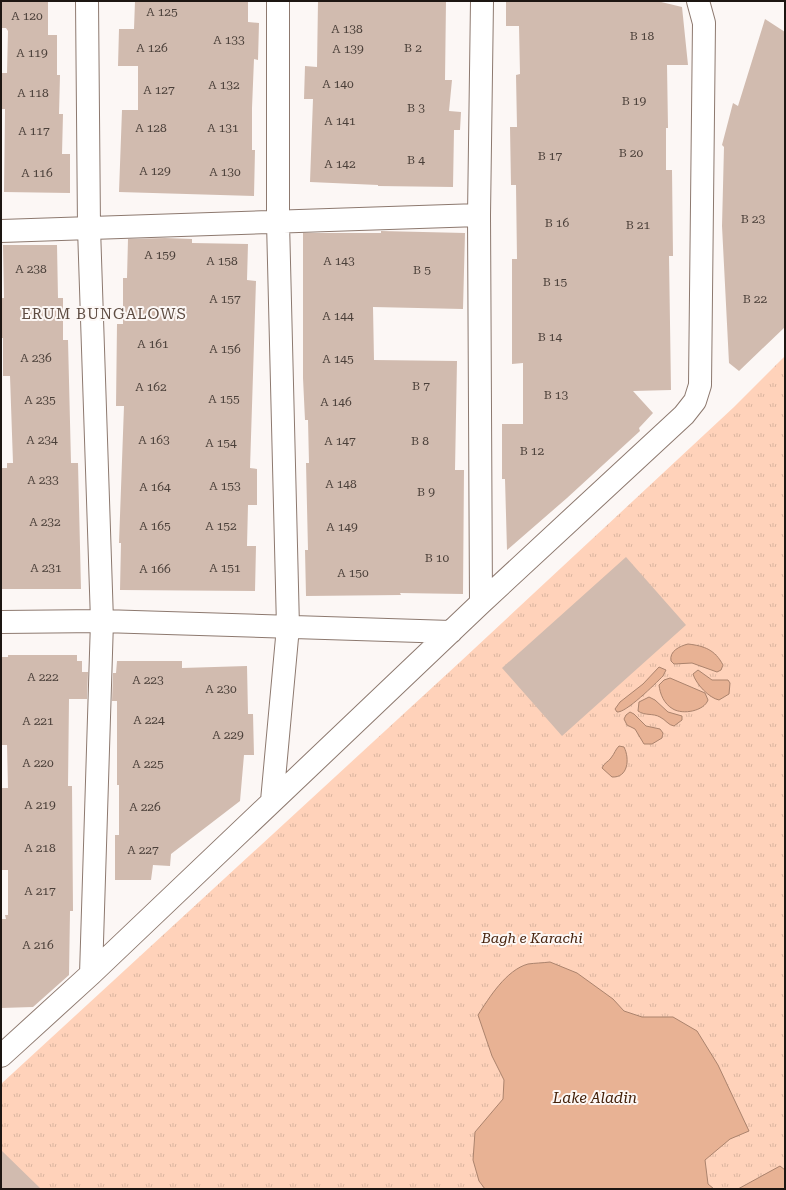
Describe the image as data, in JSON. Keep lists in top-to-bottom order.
{
  "districts": ["ERUM BUNGALOWS"],
  "water": ["Lake Aladin"],
  "parks": ["Bagh e Karachi"],
  "house_numbers": [
    "A 125",
    "A 120",
    "A 138",
    "B 18",
    "A 133",
    "A 126",
    "B 2",
    "A 139",
    "A 119",
    "A 140",
    "A 132",
    "A 127",
    "A 118",
    "B 19",
    "B 3",
    "A 141",
    "A 128",
    "A 131",
    "A 117",
    "B 20",
    "B 17",
    "B 4",
    "A 142",
    "A 129",
    "A 130",
    "A 116",
    "B 23",
    "B 16",
    "B 21",
    "A 159",
    "A 158",
    "A 143",
    "A 238",
    "B 5",
    "B 15",
    "A 157",
    "B 22",
    "A 144",
    "B 14",
    "A 161",
    "A 156",
    "A 236",
    "A 145",
    "B 7",
    "A 162",
    "B 13",
    "A 155",
    "A 235",
    "A 146",
    "A 234",
    "A 163",
    "A 147",
    "B 8",
    "A 154",
    "B 12",
    "A 233",
    "A 148",
    "A 153",
    "A 164",
    "B 9",
    "A 232",
    "A 165",
    "A 152",
    "A 149",
    "B 10",
    "A 231",
    "A 151",
    "A 166",
    "A 150",
    "A 222",
    "A 223",
    "A 230",
    "A 224",
    "A 221",
    "A 229",
    "A 220",
    "A 225",
    "A 219",
    "A 226",
    "A 218",
    "A 227",
    "A 217",
    "A 216"
  ]
}
